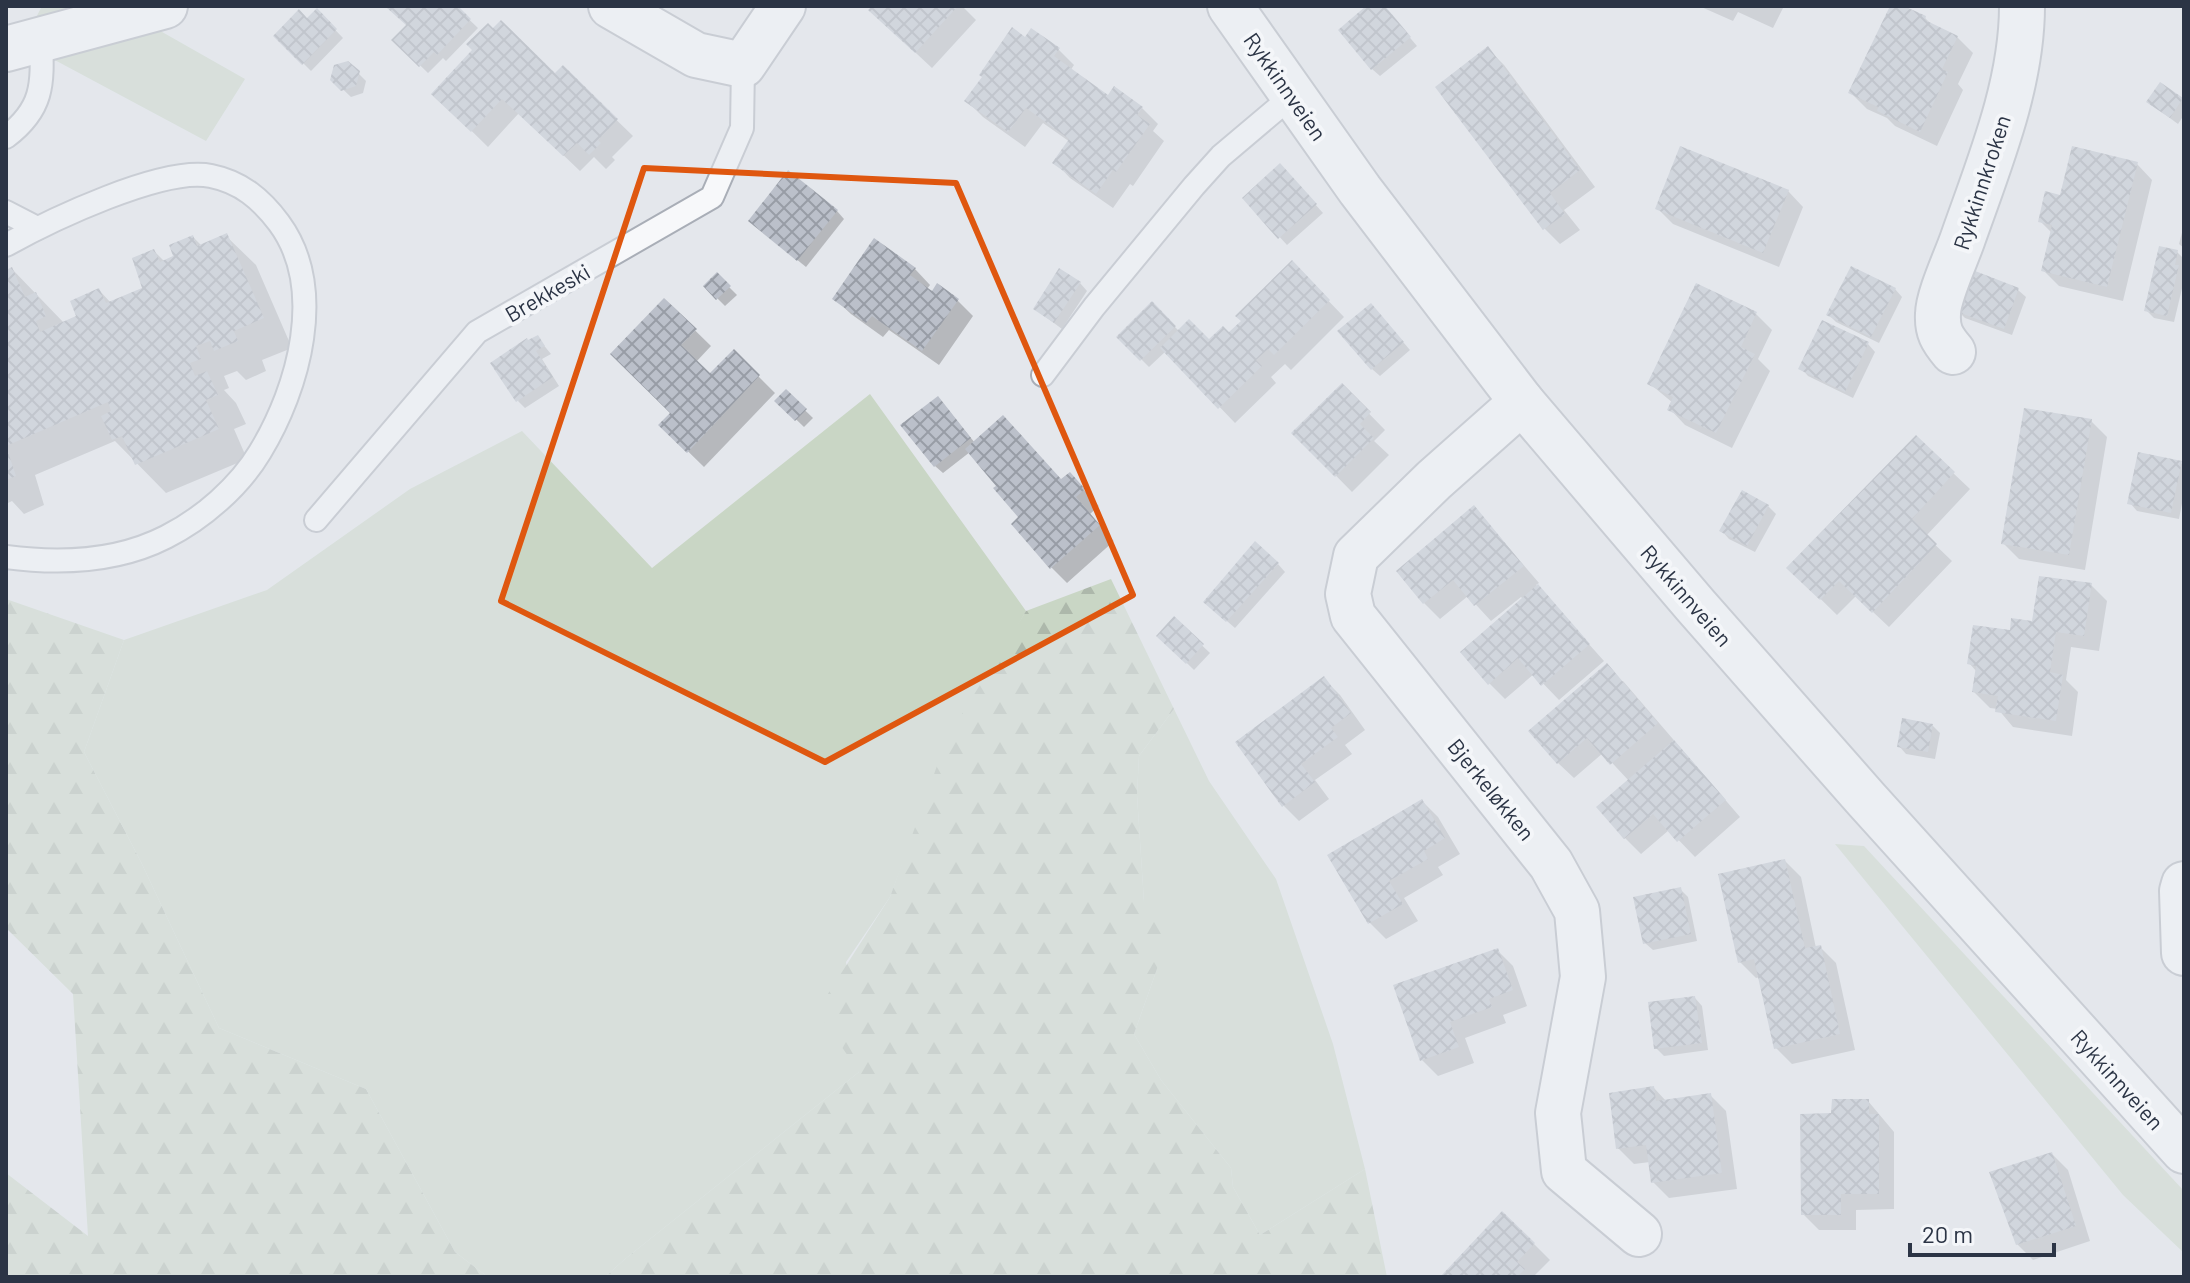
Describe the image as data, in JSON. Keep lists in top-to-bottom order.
{
  "streets": {
    "street": ["Rykkinnveien", "Rykkinnkroken", "Bjerkeløkken"],
    "lane": ["Brekkeski"]
  },
  "crossings": [
    ["Rykkinnveien", "Bjerkeløkken"]
  ],
  "scale_bar": "20 m"
}
